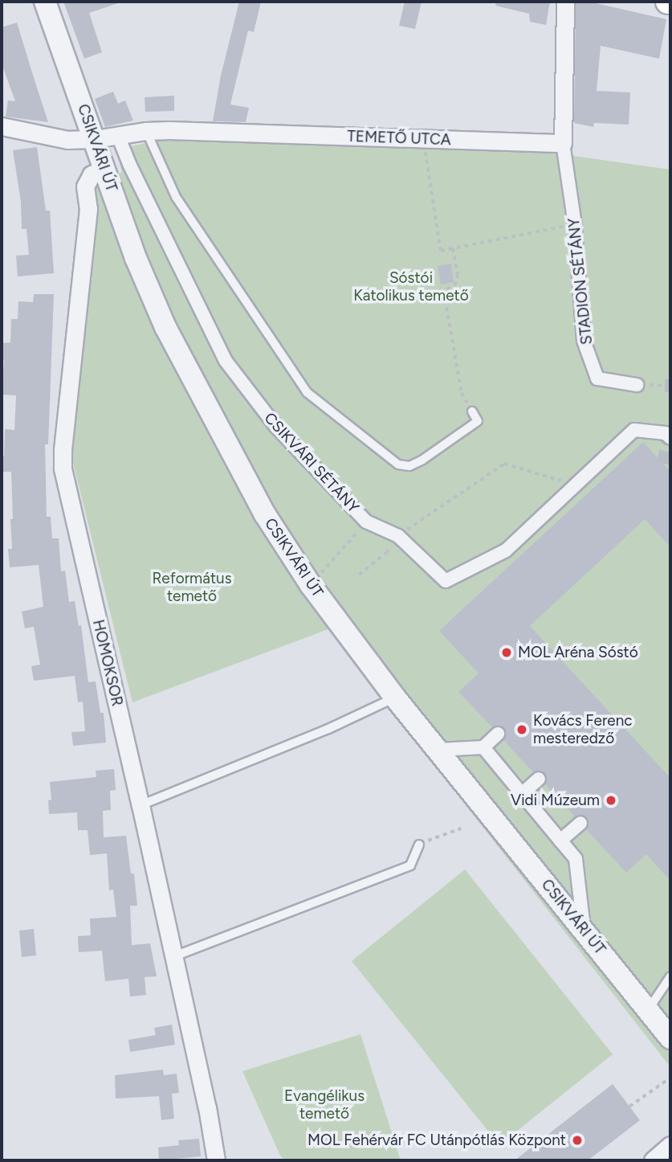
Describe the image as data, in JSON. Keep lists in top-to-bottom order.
{
  "streets": {
    "street": [
      "TEMETŐ UTCA",
      "CSIKVÁRI ÚT",
      "STADION SÉTÁNY",
      "CSIKVÁRI SÉTÁNY",
      "HOMOKSOR"
    ]
  },
  "crossings": [
    ["TEMETŐ UTCA", "CSIKVÁRI ÚT"],
    ["TEMETŐ UTCA", "STADION SÉTÁNY"],
    ["TEMETŐ UTCA", "CSIKVÁRI SÉTÁNY"],
    ["CSIKVÁRI ÚT", "HOMOKSOR"]
  ],
  "parks": ["Sóstói Katolikus temető", "Református temető", "Evangélikus temető"],
  "places": [
    "MOL Aréna Sóstó",
    "Kovács Ferenc mesteredző",
    "Vidi Múzeum",
    "MOL Fehérvár FC Utánpótlás Központ"
  ]
}
